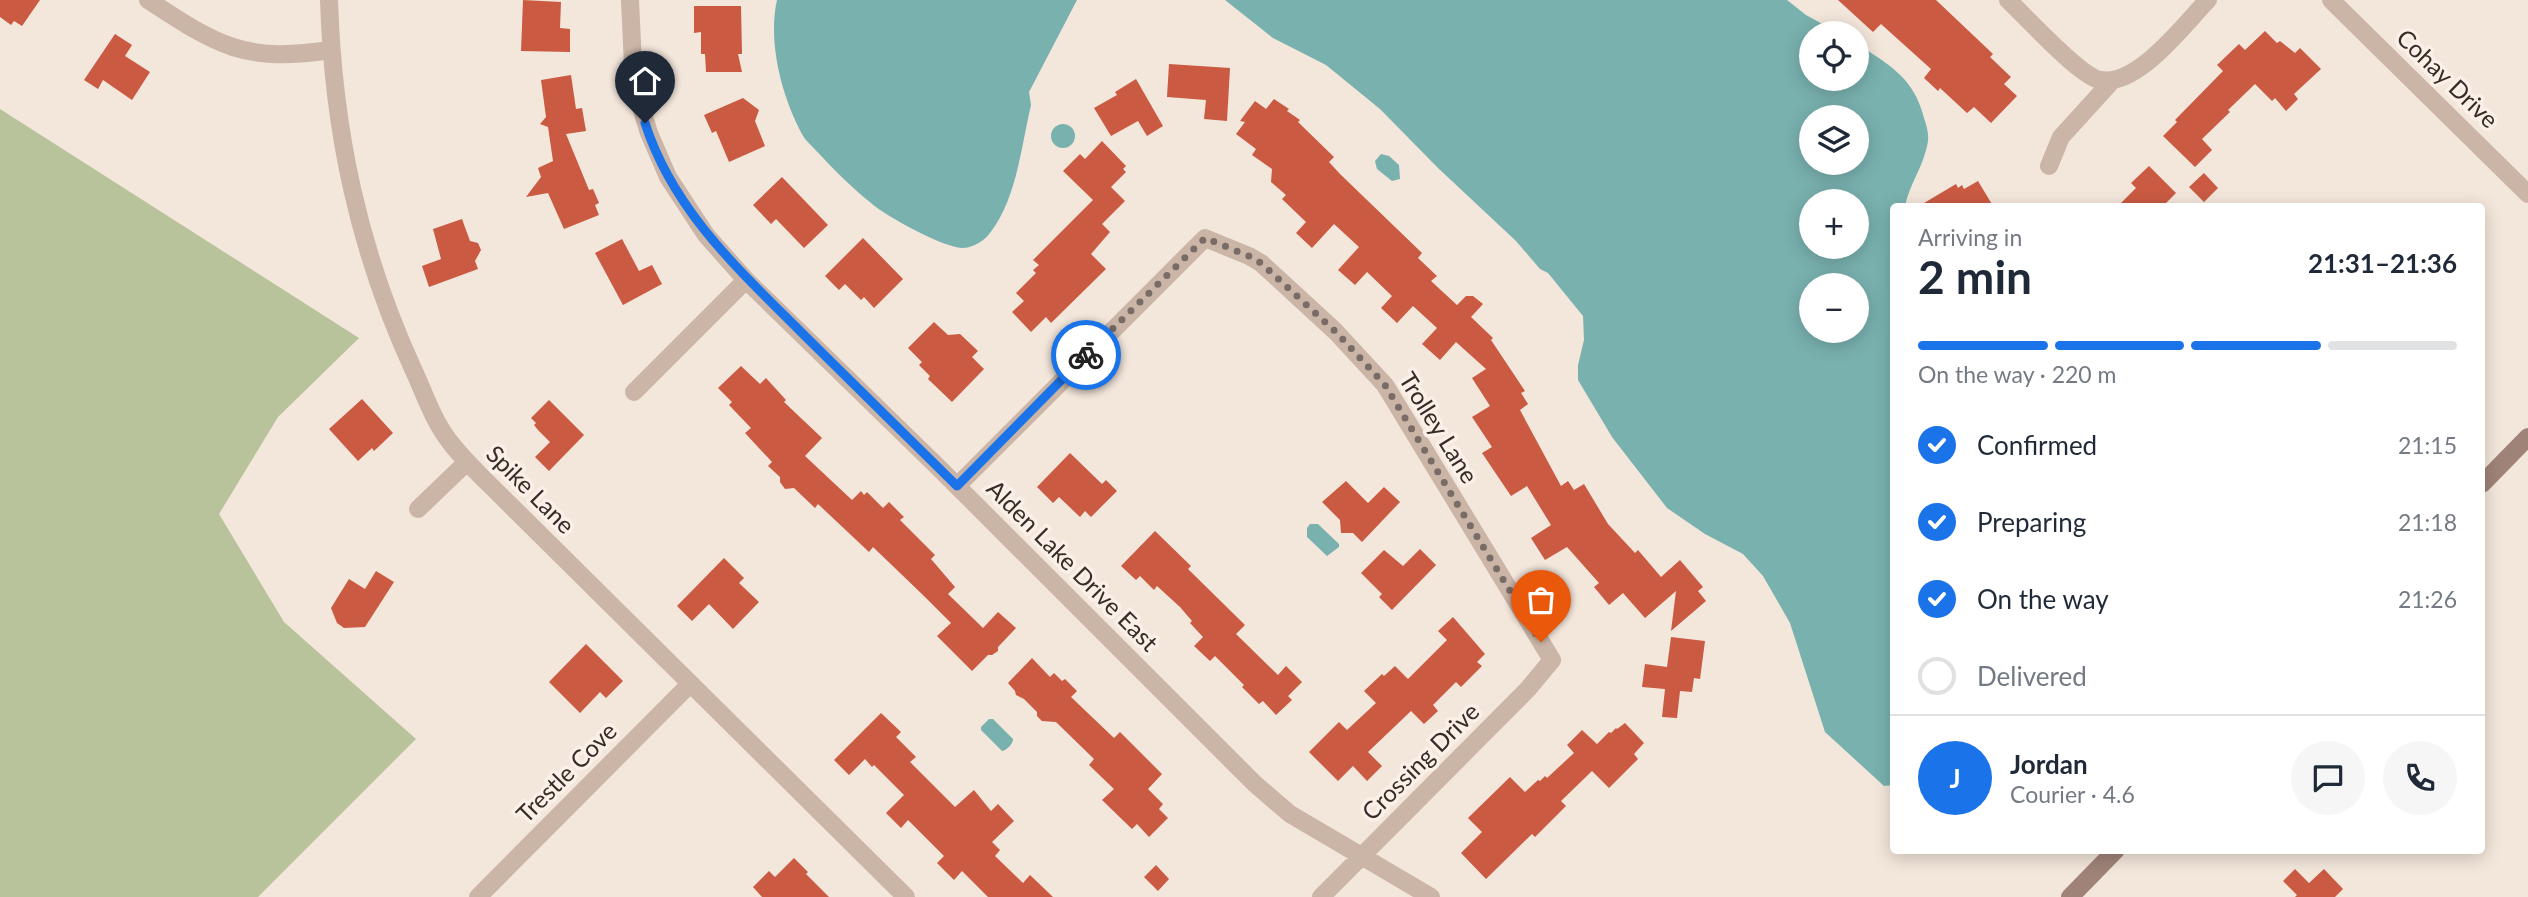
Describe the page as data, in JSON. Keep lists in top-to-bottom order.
{
  "streets": {
    "street": [
      "Cohay Drive",
      "Trolley Lane",
      "Spike Lane",
      "Alden Lake Drive East",
      "Crossing Drive",
      "Trestle Cove"
    ]
  },
  "crossings": [
    ["Trolley Lane", "Alden Lake Drive East"],
    ["Trolley Lane", "Crossing Drive"],
    ["Spike Lane", "Trestle Cove"],
    ["Alden Lake Drive East", "Crossing Drive"]
  ],
  "page": {
    "map_buttons": ["+", "−"],
    "heading": ["2 min", "Arriving in", "21:31–21:36"],
    "panel": ["Jordan", "Courier · 4.6"],
    "bar": "On the way · 220 m",
    "list": [
      ["Confirmed", "21:15"],
      ["Preparing", "21:18"],
      ["On the way", "21:26"],
      "Delivered"
    ],
    "round": "J"
  }
}
